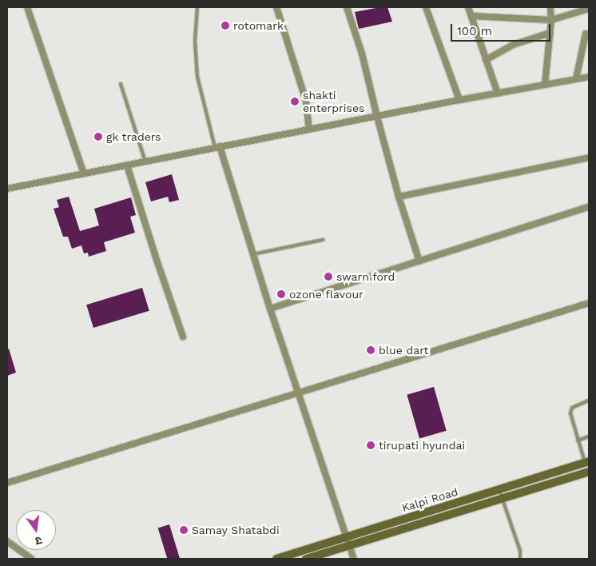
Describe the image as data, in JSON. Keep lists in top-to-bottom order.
{
  "streets": {
    "main road": ["Kalpi Road"]
  },
  "places": [
    "rotomark",
    "shakti enterprises",
    "gk traders",
    "swarn ford",
    "ozone flavour",
    "blue dart",
    "tirupati hyundai",
    "Samay Shatabdi"
  ],
  "scale_bar": "100 m",
  "north": "bottom"
}
